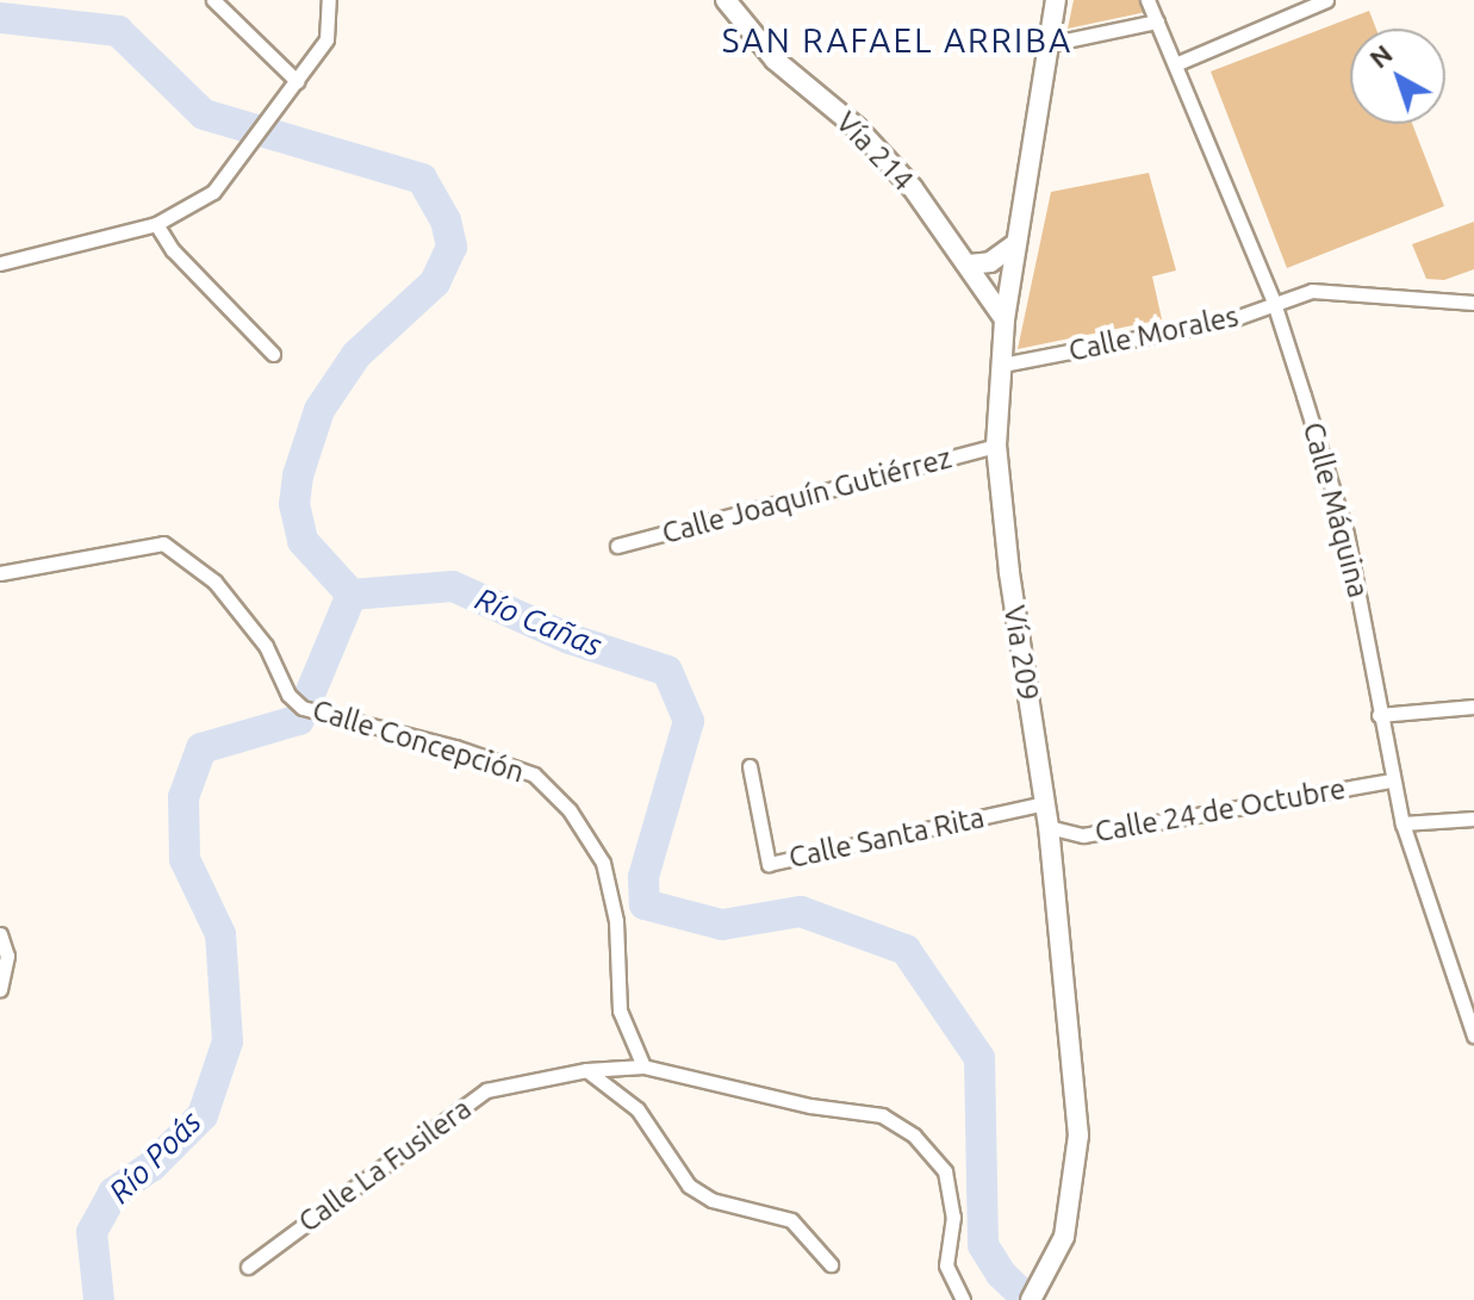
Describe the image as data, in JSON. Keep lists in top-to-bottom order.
{
  "streets": {
    "main road": ["Vía 214", "Vía 209"],
    "street": [
      "Calle Morales",
      "Calle Joaquín Gutiérrez",
      "Calle Máquina",
      "Calle Concepción",
      "Calle 24 de Octubre",
      "Calle Santa Rita",
      "Calle La Fusilera"
    ]
  },
  "crossings": [
    ["Vía 214", "Vía 209"],
    ["Calle Morales", "Calle Máquina"],
    ["Calle Morales", "Vía 209"],
    ["Calle Joaquín Gutiérrez", "Vía 209"],
    ["Calle Máquina", "Calle 24 de Octubre"],
    ["Vía 209", "Calle 24 de Octubre"],
    ["Vía 209", "Calle Santa Rita"],
    ["Calle Concepción", "Calle La Fusilera"]
  ],
  "districts": ["SAN RAFAEL ARRIBA"],
  "water": ["Río Cañas", "Río Poás"],
  "north": "top left"
}
